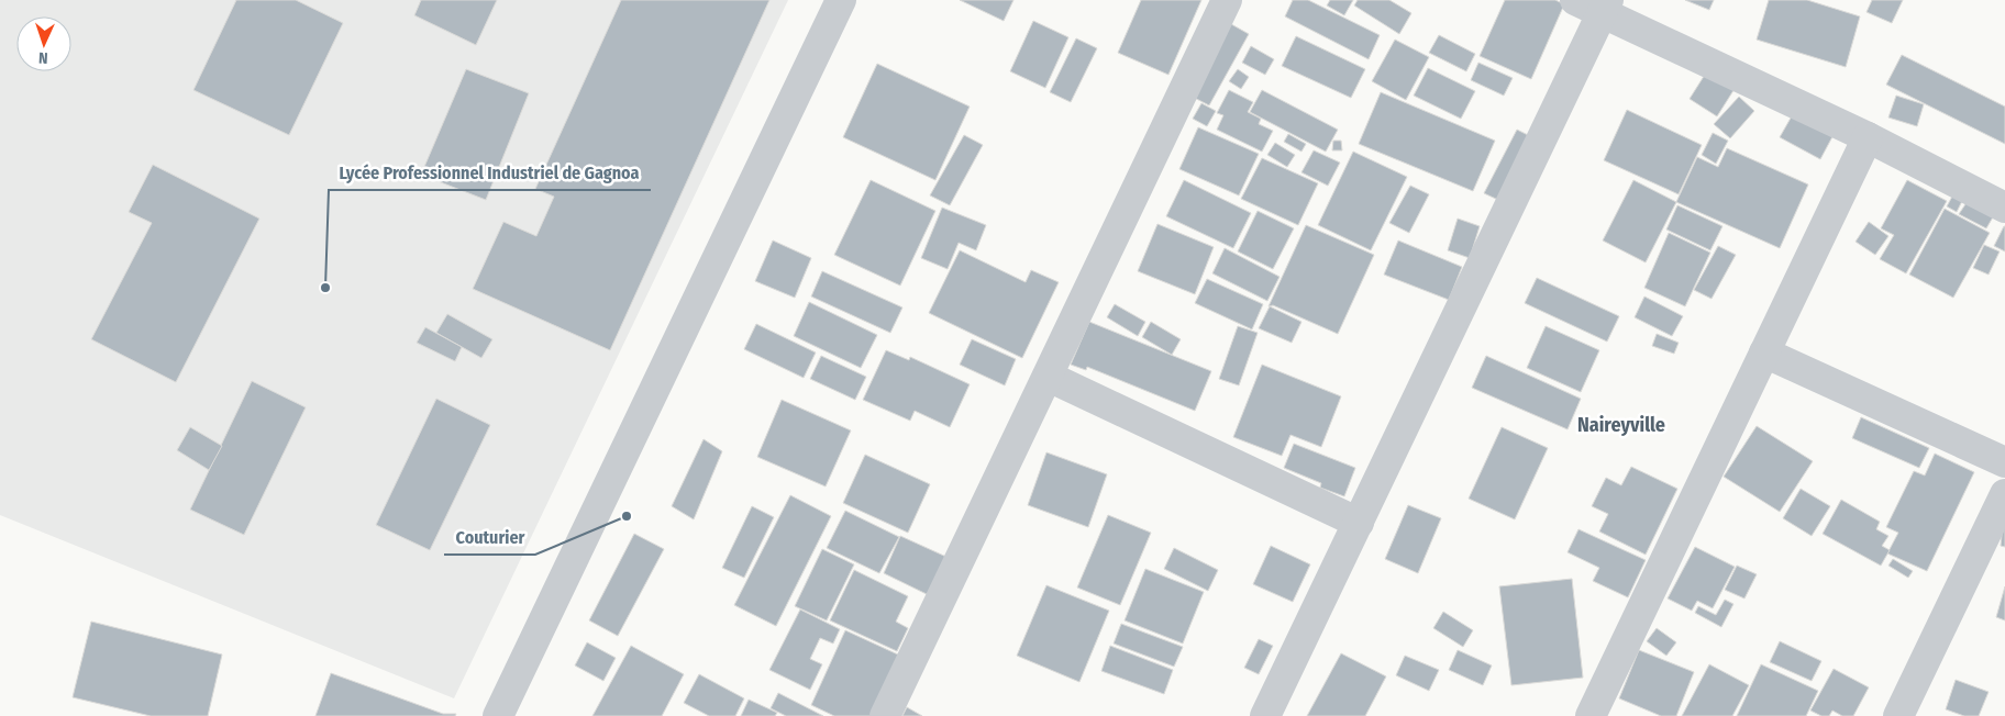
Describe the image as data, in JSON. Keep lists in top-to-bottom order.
{
  "districts": ["Naireyville"],
  "places": ["Lycée Professionnel Industriel de Gagnoa", "Couturier"],
  "north": "bottom"
}
